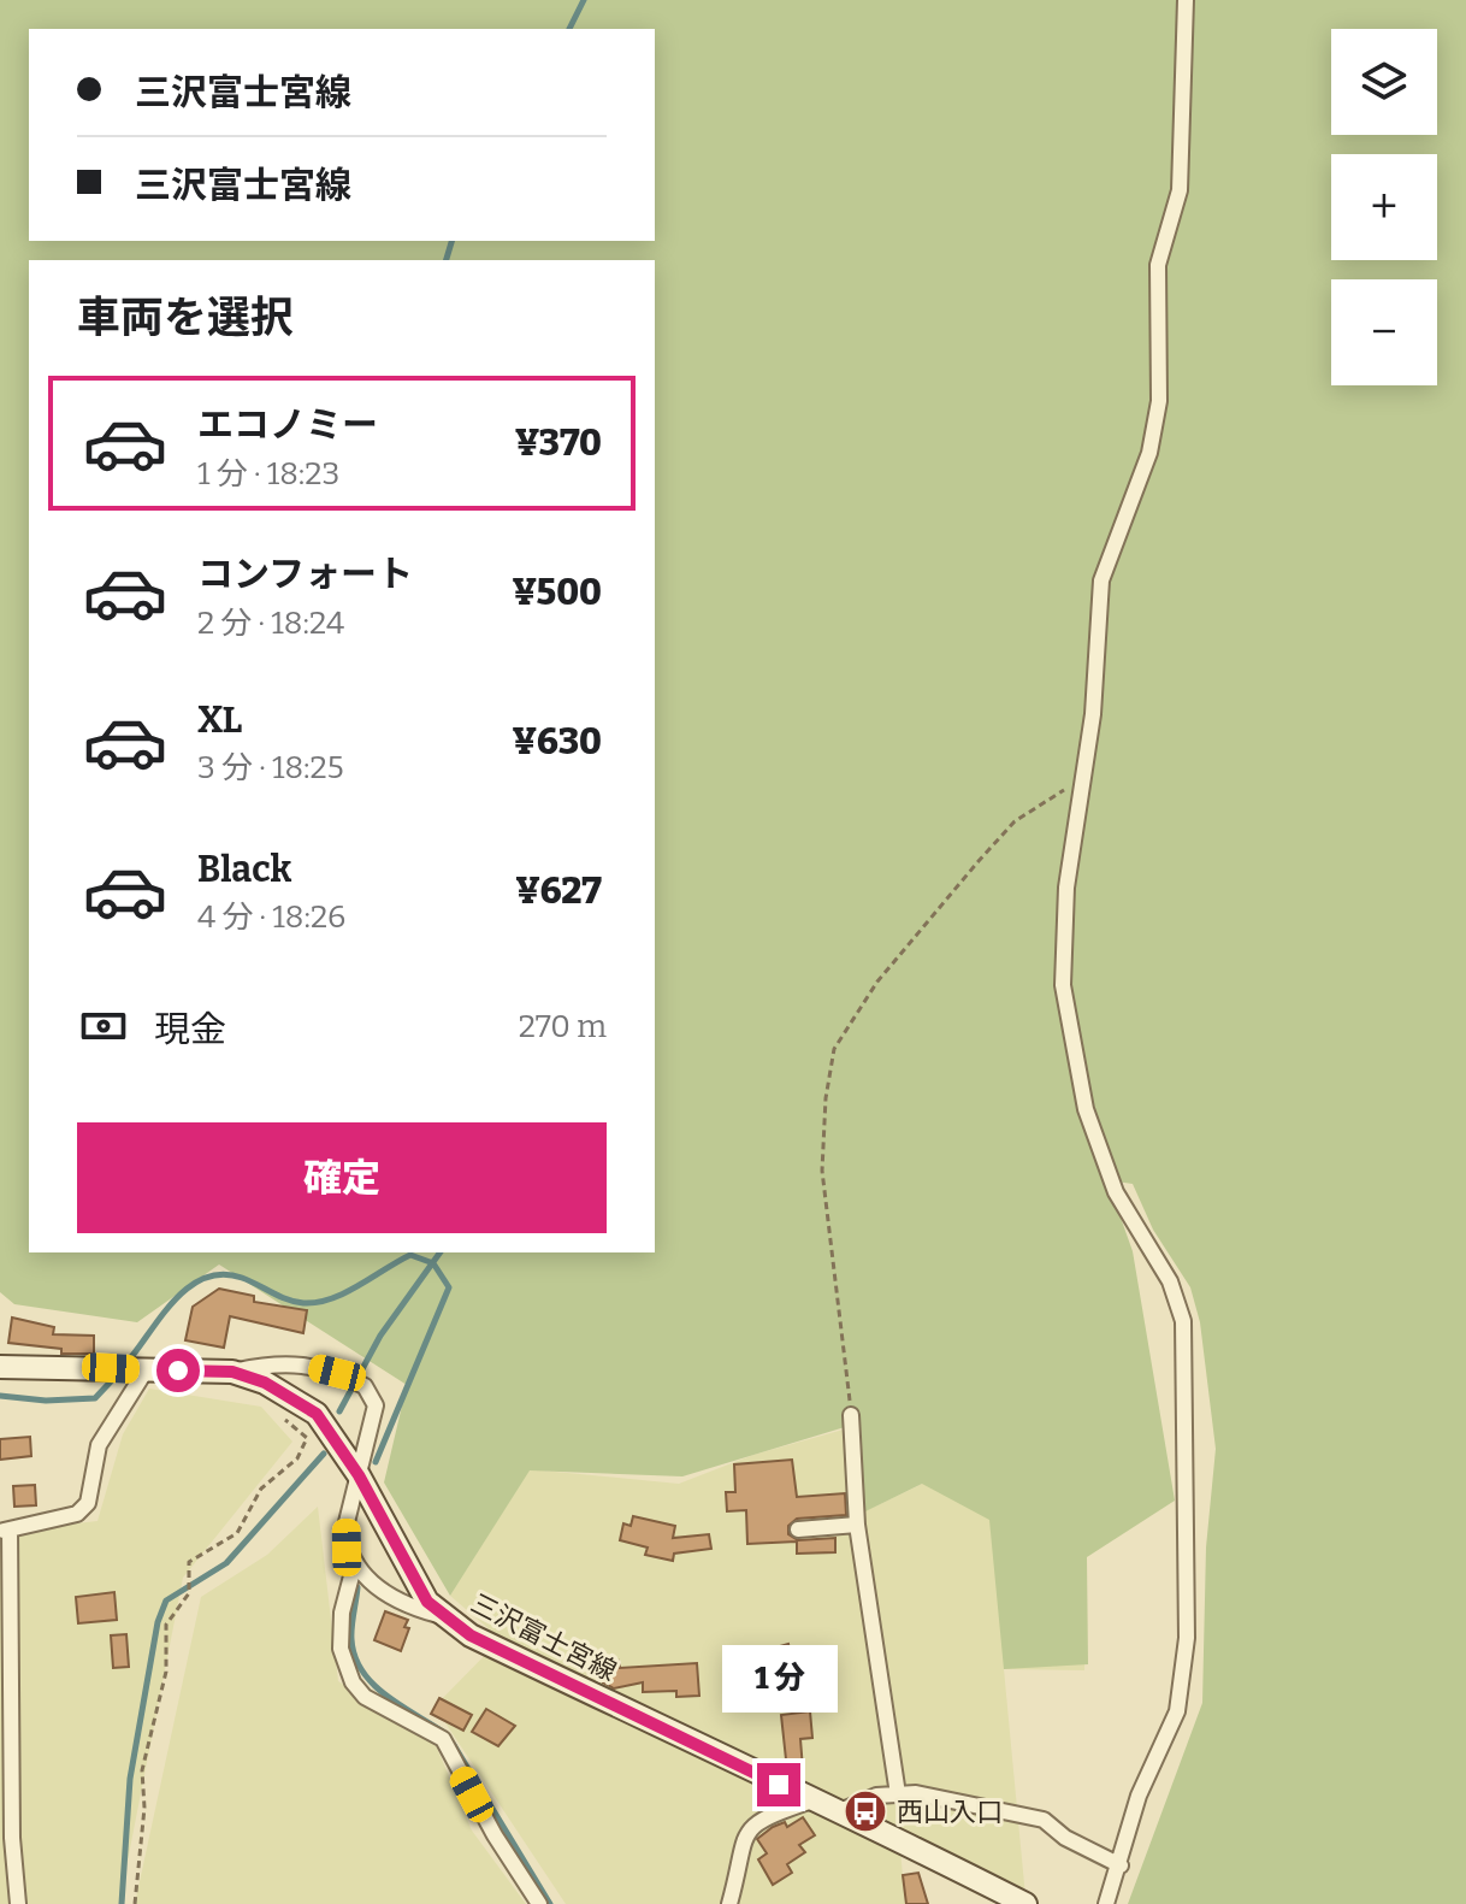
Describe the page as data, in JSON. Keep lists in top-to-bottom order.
{
  "streets": {
    "main road": ["三沢富士宮線"]
  },
  "places": {
    "bus stop": ["西山入口"]
  },
  "page": {
    "map_buttons": ["+", "−"],
    "banner": ["三沢富士宮線", "三沢富士宮線"],
    "heading": "車両を選択",
    "list": [
      {
        "name": "エコノミー",
        "note": "1 分 · 18:23",
        "value": "¥370"
      },
      {
        "name": "コンフォート",
        "note": "2 分 · 18:24",
        "value": "¥500"
      },
      {
        "name": "XL",
        "note": "3 分 · 18:25",
        "value": "¥630"
      },
      {
        "name": "Black",
        "note": "4 分 · 18:26",
        "value": "¥627"
      }
    ],
    "pay": ["現金", "270 m"],
    "buttons": "確定",
    "bubble": "1 分"
  }
}
